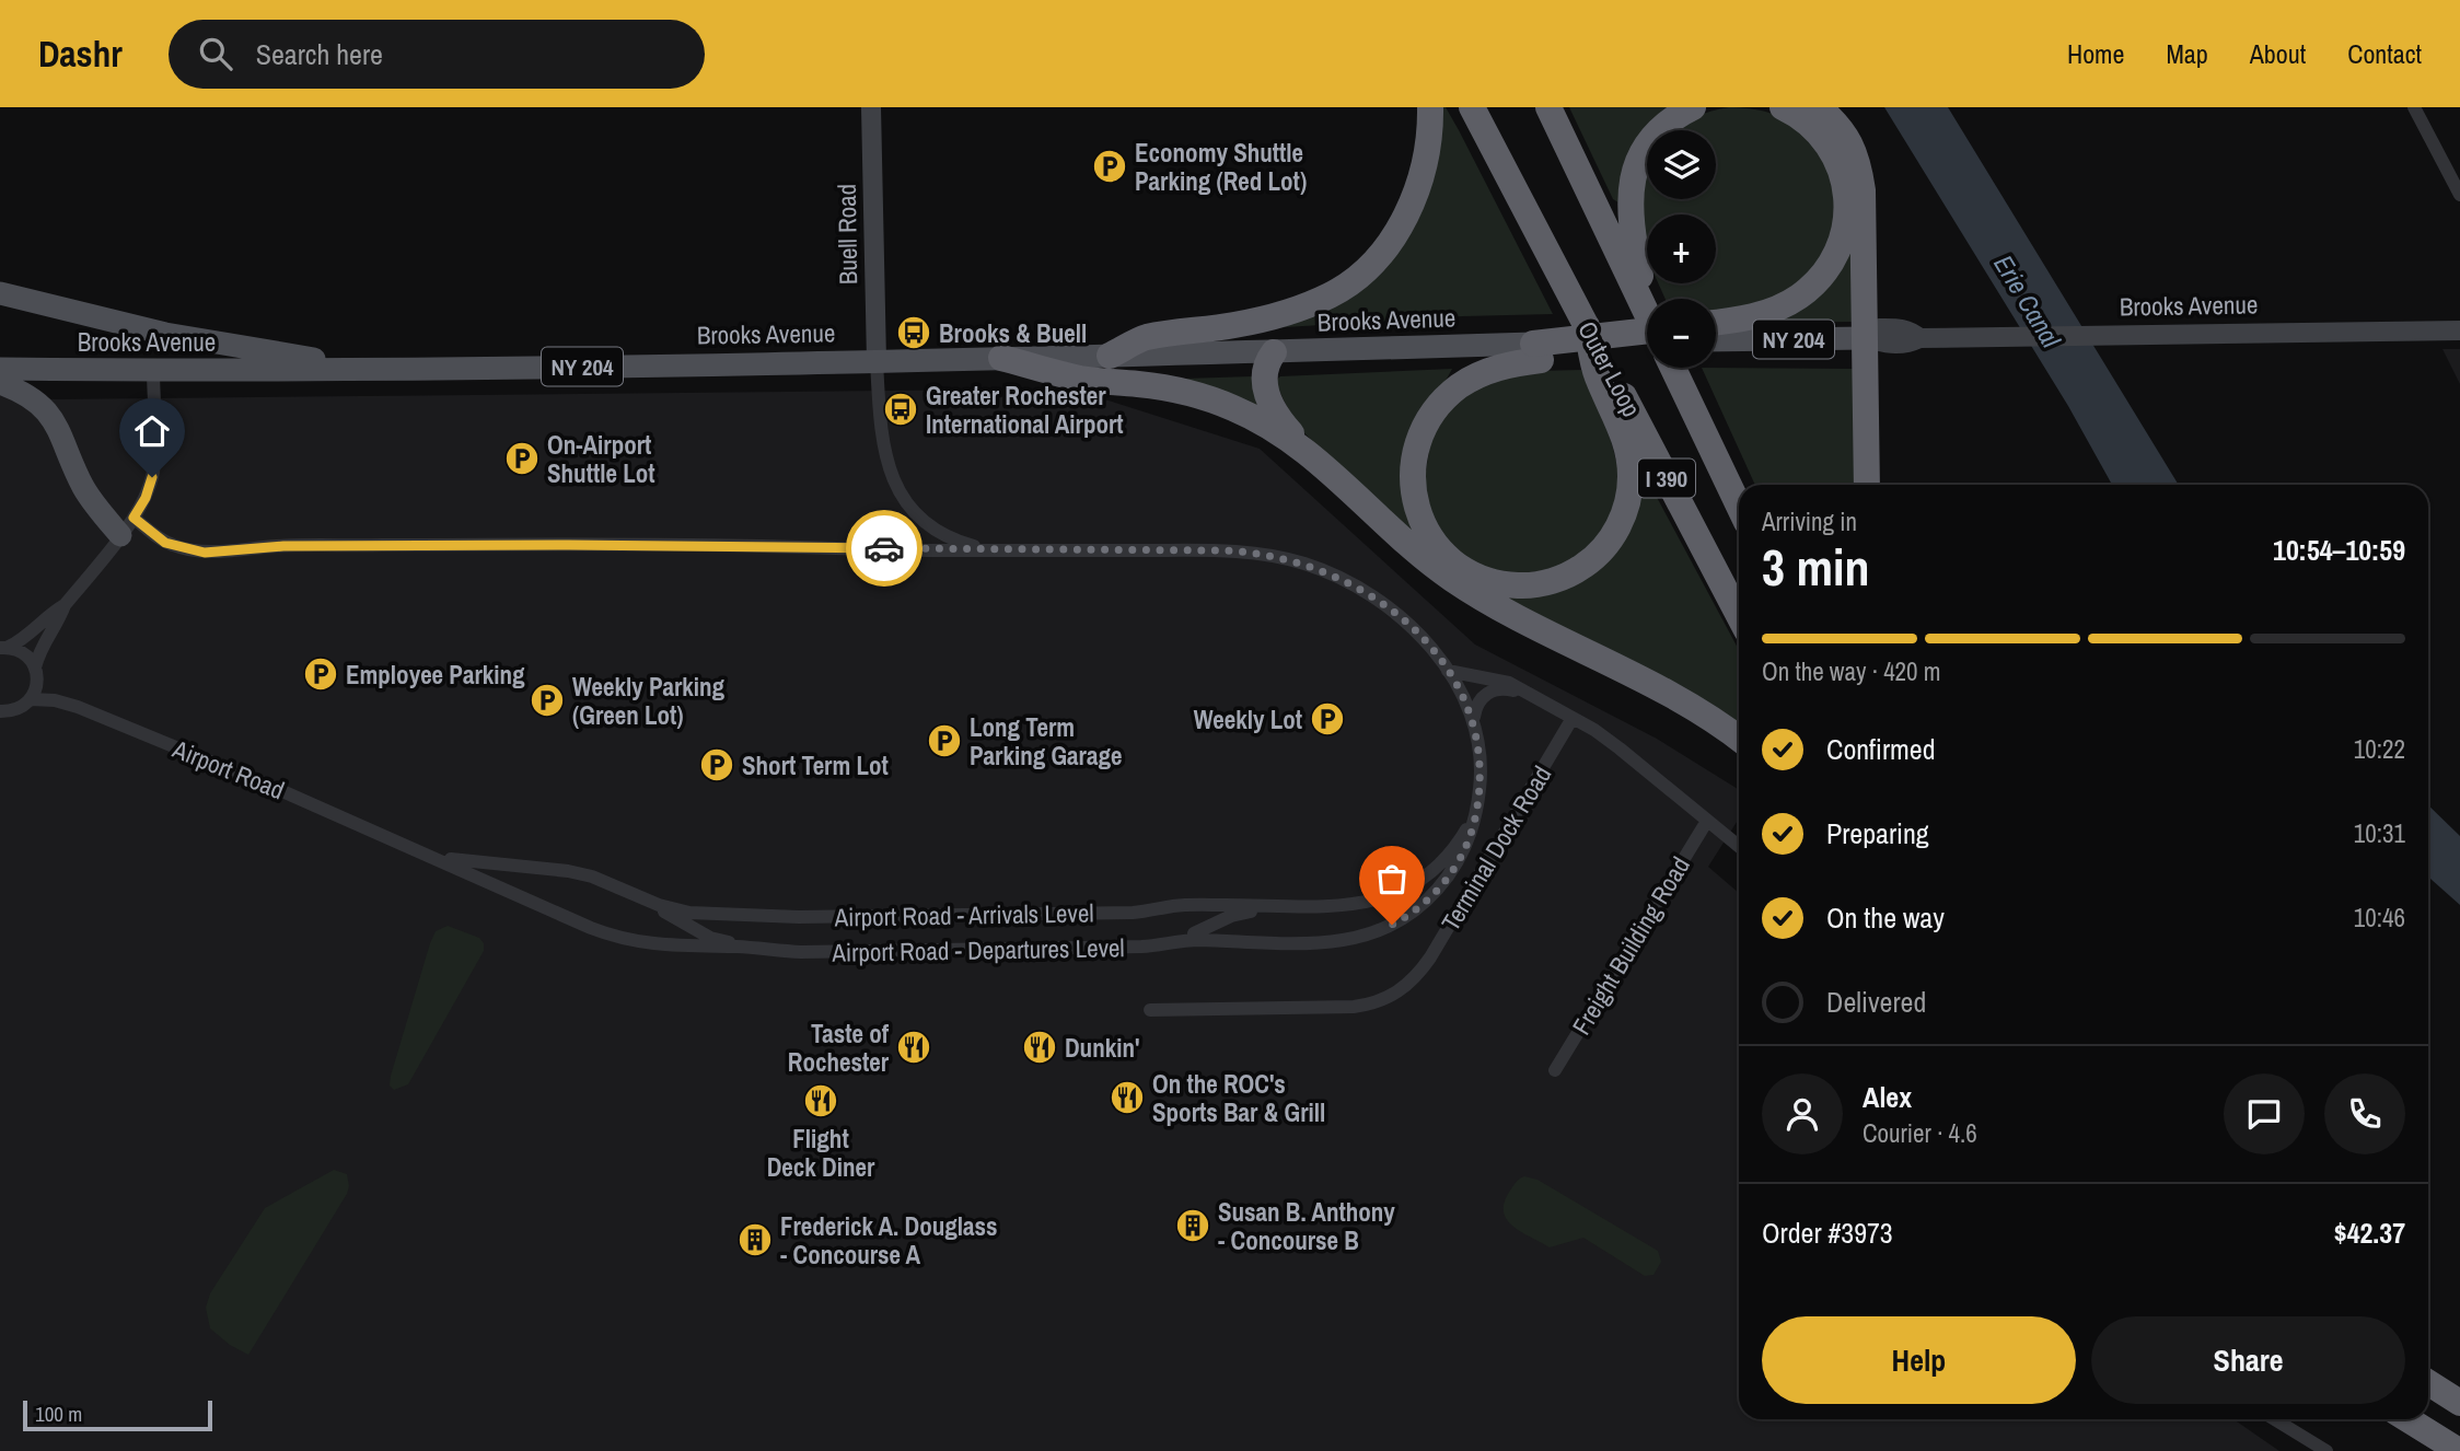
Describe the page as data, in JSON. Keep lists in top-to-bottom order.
{
  "streets": {
    "highway": ["Outer Loop", "I 390"],
    "main road": ["Buell Road", "Brooks Avenue", "NY 204"],
    "street": [
      "Airport Road",
      "Terminal Dock Road",
      "Airport Road - Arrivals Level",
      "Freight Building Road",
      "Airport Road - Departures Level"
    ]
  },
  "crossings": [
    ["Buell Road", "Brooks Avenue"],
    ["Airport Road", "Airport Road - Arrivals Level"],
    ["Airport Road", "Airport Road - Departures Level"],
    ["Airport Road - Arrivals Level", "Airport Road - Departures Level"]
  ],
  "water": ["Erie Canal"],
  "places": {
    "parking": [
      "Economy Shuttle Parking (Red Lot)",
      "On-Airport Shuttle Lot",
      "Employee Parking",
      "Weekly Parking (Green Lot)",
      "Weekly Lot",
      "Long Term Parking Garage",
      "Short Term Lot"
    ],
    "bus stop": ["Brooks & Buell", "Greater Rochester International Airport"],
    "restaurant": [
      "Taste of Rochester",
      "Dunkin'",
      "On the ROC's Sports Bar & Grill",
      "Flight Deck Diner"
    ],
    "building": ["Susan B. Anthony - Concourse B", "Frederick A. Douglass - Concourse A"]
  },
  "scale_bar": "100 m",
  "page": {
    "header": "Dashr",
    "search": "Search here",
    "nav": [
      "Home",
      "Map",
      "About",
      "Contact"
    ],
    "map_buttons": ["+", "−"],
    "heading": ["3 min", "Arriving in", "10:54–10:59"],
    "panel": [
      "Alex",
      "Courier · 4.6",
      "Order #3973",
      "$42.37"
    ],
    "bar": "On the way · 420 m",
    "list": [
      ["Confirmed", "10:22"],
      ["Preparing", "10:31"],
      ["On the way", "10:46"],
      "Delivered"
    ],
    "buttons": ["Help", "Share"],
    "scale": "100 m"
  }
}
